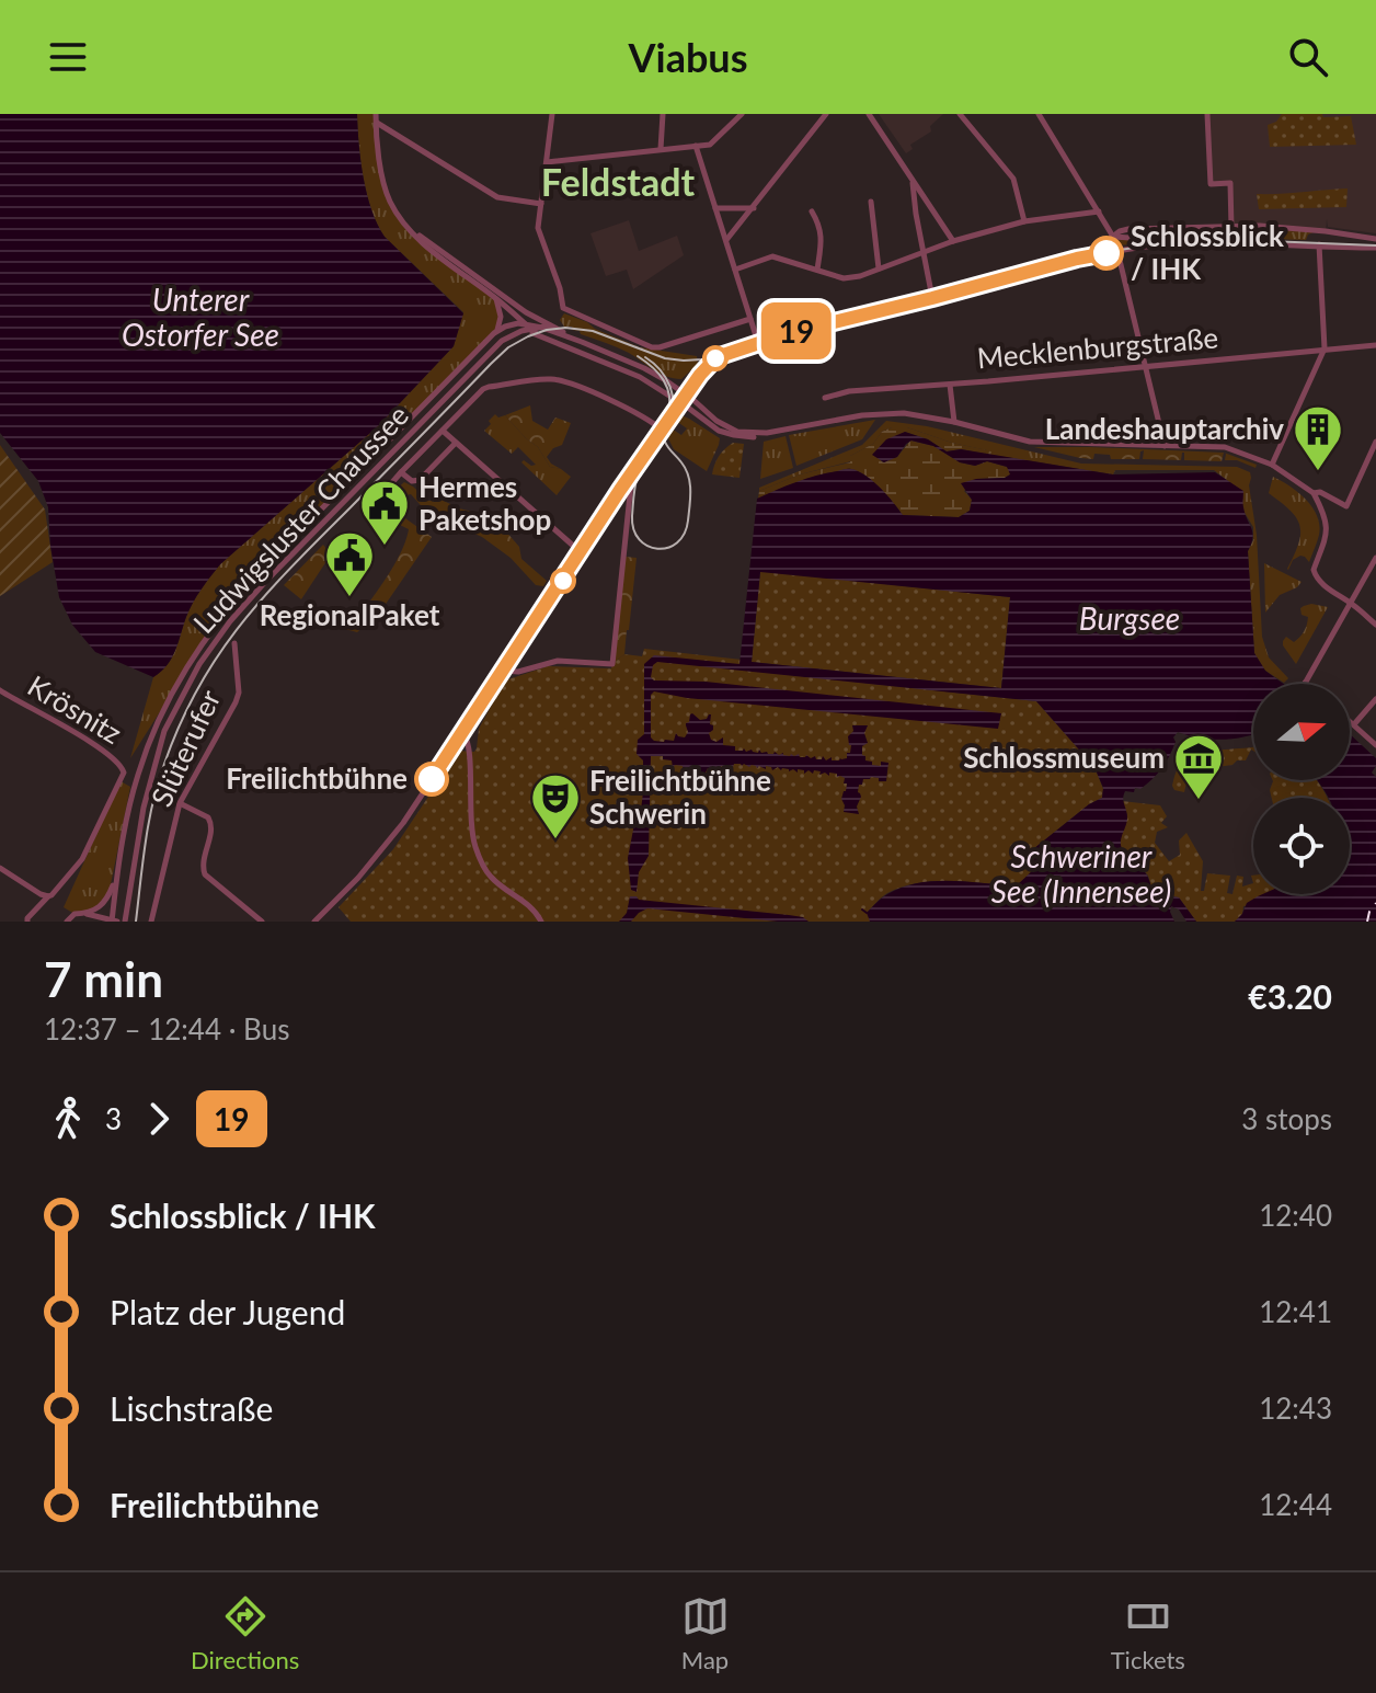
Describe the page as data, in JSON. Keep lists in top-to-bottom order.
{
  "streets": {
    "street": [
      "Mecklenburgstraße",
      "Ludwigsluster Chaussee",
      "Krösnitz",
      "Slüterufer"
    ]
  },
  "districts": ["Feldstadt"],
  "water": ["Unterer Ostorfer See", "Burgsee", "Schweriner See (Innensee)"],
  "places": {
    "other": ["Schlossblick / IHK", "Freilichtbühne"],
    "building": ["Landeshauptarchiv"],
    "public building": ["Hermes Paketshop", "RegionalPaket"],
    "museum": ["Schlossmuseum"],
    "theatre": ["Freilichtbühne Schwerin"]
  },
  "lines": ["bus line 19"],
  "north": "right",
  "page": {
    "header": "Viabus",
    "on_map": "19",
    "heading": ["7 min", "12:37 – 12:44 · Bus", "€3.20"],
    "legs": ["3", "19", "3 stops"],
    "list": [
      {
        "name": "Schlossblick / IHK",
        "value": "12:40"
      },
      {
        "name": "Platz der Jugend",
        "value": "12:41"
      },
      {
        "name": "Lischstraße",
        "value": "12:43"
      },
      {
        "name": "Freilichtbühne",
        "value": "12:44"
      }
    ],
    "tabs": ["Directions", "Map", "Tickets"]
  }
}
